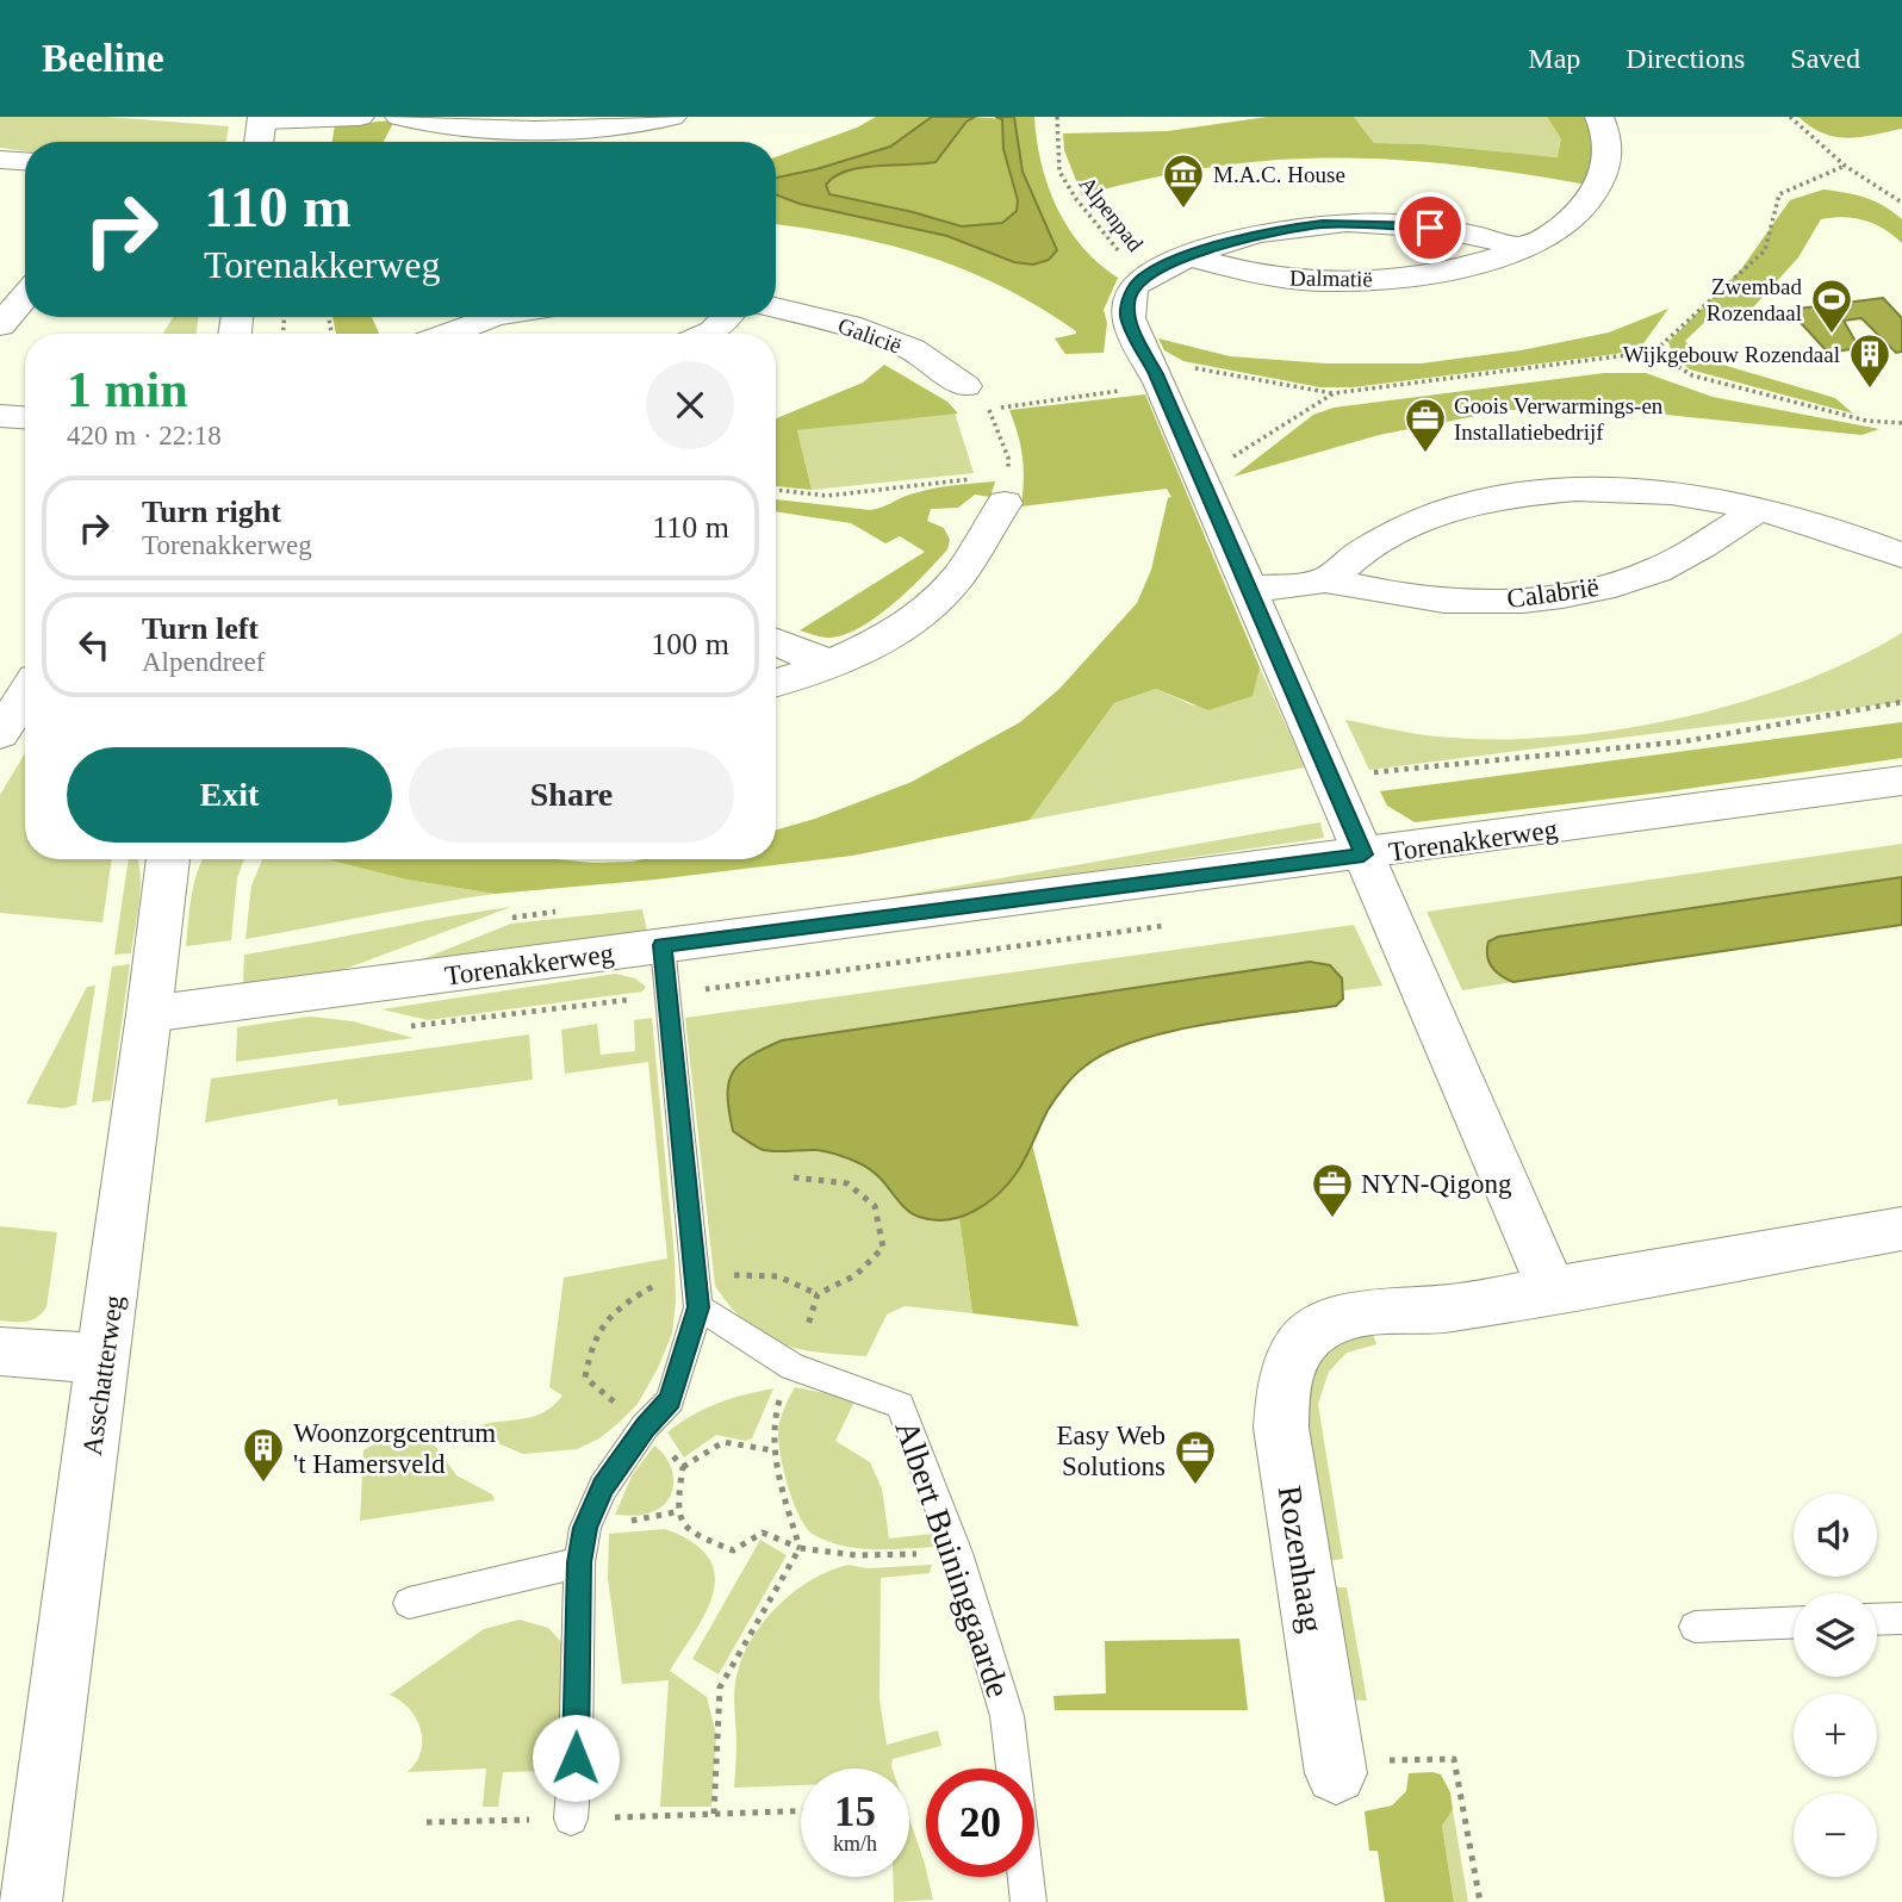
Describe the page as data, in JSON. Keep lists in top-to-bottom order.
{
  "streets": {
    "street": [
      "Dalmatië",
      "Galicië",
      "Calabrië",
      "Torenakkerweg",
      "Asschatterweg",
      "Rozenhaag"
    ],
    "lane": ["Albert Buininggaarde"],
    "path": ["Alpenpad"]
  },
  "crossings": [
    ["Alpenpad", "Dalmatië"],
    ["Torenakkerweg", "Asschatterweg"]
  ],
  "places": {
    "museum": ["M.A.C. House"],
    "sports": ["Zwembad Rozendaal"],
    "building": ["Wijkgebouw Rozendaal", "Woonzorgcentrum 't Hamersveld"],
    "office": ["Goois Verwarmings-en Installatiebedrijf", "NYN-Qigong", "Easy Web Solutions"]
  },
  "page": {
    "header": "Beeline",
    "nav": ["Map", "Directions", "Saved"],
    "turn": ["110 m", "Torenakkerweg"],
    "heading": ["1 min", "420 m · 22:18"],
    "list": [
      {
        "name": "Turn right",
        "note": "Torenakkerweg",
        "value": "110 m"
      },
      {
        "name": "Turn left",
        "note": "Alpendreef",
        "value": "100 m"
      }
    ],
    "buttons": ["Exit", "Share"],
    "map_buttons": ["+", "−"],
    "speed": "15 km/h",
    "limit": "20"
  }
}
